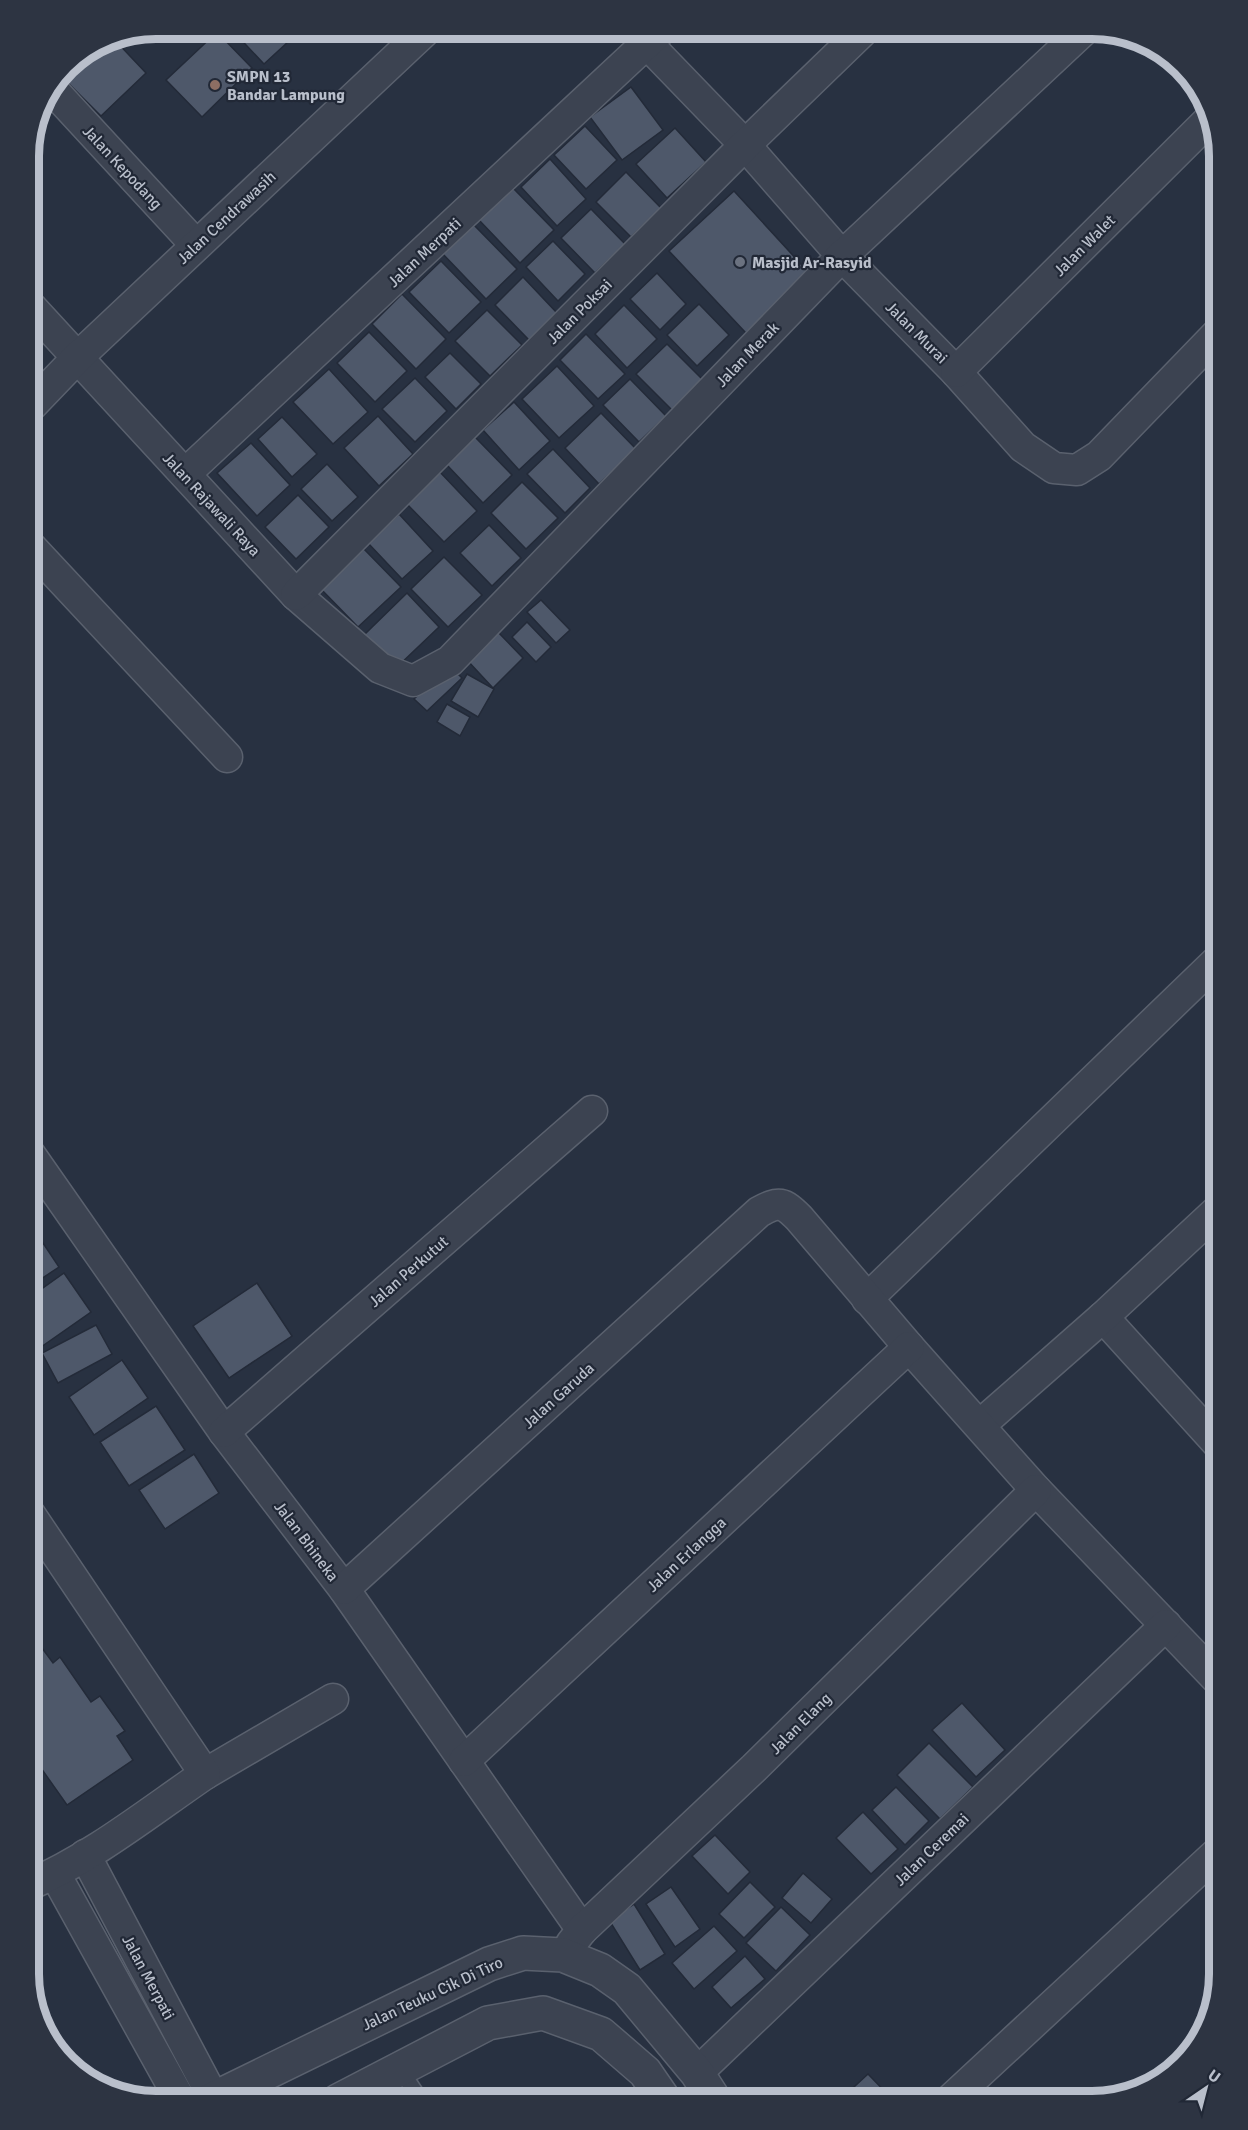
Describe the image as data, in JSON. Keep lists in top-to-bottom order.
{
  "streets": {
    "street": [
      "Jalan Kepodang",
      "Jalan Cendrawasih",
      "Jalan Walet",
      "Jalan Merpati",
      "Jalan Poksai",
      "Jalan Murai",
      "Jalan Merak",
      "Jalan Rajawali Raya",
      "Jalan Perkutut",
      "Jalan Garuda",
      "Jalan Bhineka",
      "Jalan Erlangga",
      "Jalan Elang",
      "Jalan Ceremai",
      "Jalan Teuku Cik Di Tiro"
    ]
  },
  "crossings": [
    ["Jalan Kepodang", "Jalan Cendrawasih"],
    ["Jalan Cendrawasih", "Jalan Rajawali Raya"],
    ["Jalan Walet", "Jalan Murai"],
    ["Jalan Merpati", "Jalan Rajawali Raya"],
    ["Jalan Poksai", "Jalan Murai"],
    ["Jalan Poksai", "Jalan Rajawali Raya"],
    ["Jalan Murai", "Jalan Merak"],
    ["Jalan Merak", "Jalan Rajawali Raya"],
    ["Jalan Perkutut", "Jalan Bhineka"],
    ["Jalan Garuda", "Jalan Bhineka"],
    ["Jalan Bhineka", "Jalan Erlangga"],
    ["Jalan Bhineka", "Jalan Elang"],
    ["Jalan Bhineka", "Jalan Teuku Cik Di Tiro"],
    ["Jalan Elang", "Jalan Teuku Cik Di Tiro"],
    ["Jalan Ceremai", "Jalan Teuku Cik Di Tiro"]
  ],
  "places": ["SMPN 13 Bandar Lampung", "Masjid Ar-Rasyid"],
  "north": "top right"
}
